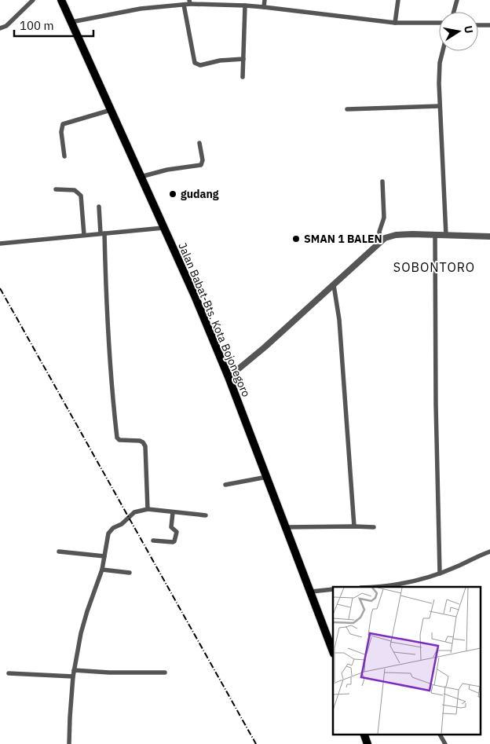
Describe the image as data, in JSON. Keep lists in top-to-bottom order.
{
  "streets": {
    "highway": ["Jalan Babat-Bts. Kota Bojonegoro"]
  },
  "districts": ["SOBONTORO"],
  "places": ["gudang", "SMAN 1 BALEN"],
  "scale_bar": "100 m",
  "north": "right"
}
